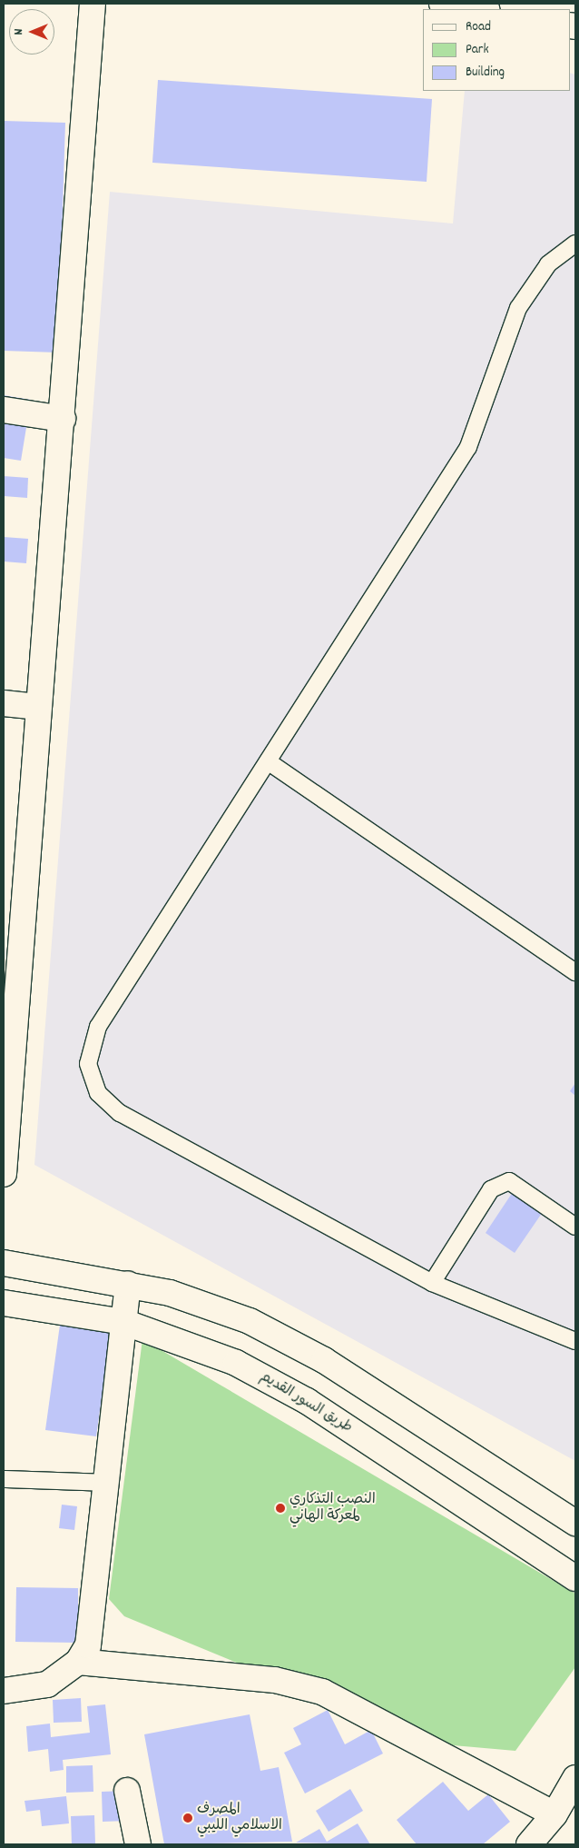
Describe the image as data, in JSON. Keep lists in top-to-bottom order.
{
  "streets": {
    "street": ["طريق السور القديم"]
  },
  "places": ["النصب التذكاري لمعركة الهاني", "المصرف الاسلامي الليبي"],
  "legend": ["Road", "Park", "Building"],
  "north": "left"
}
